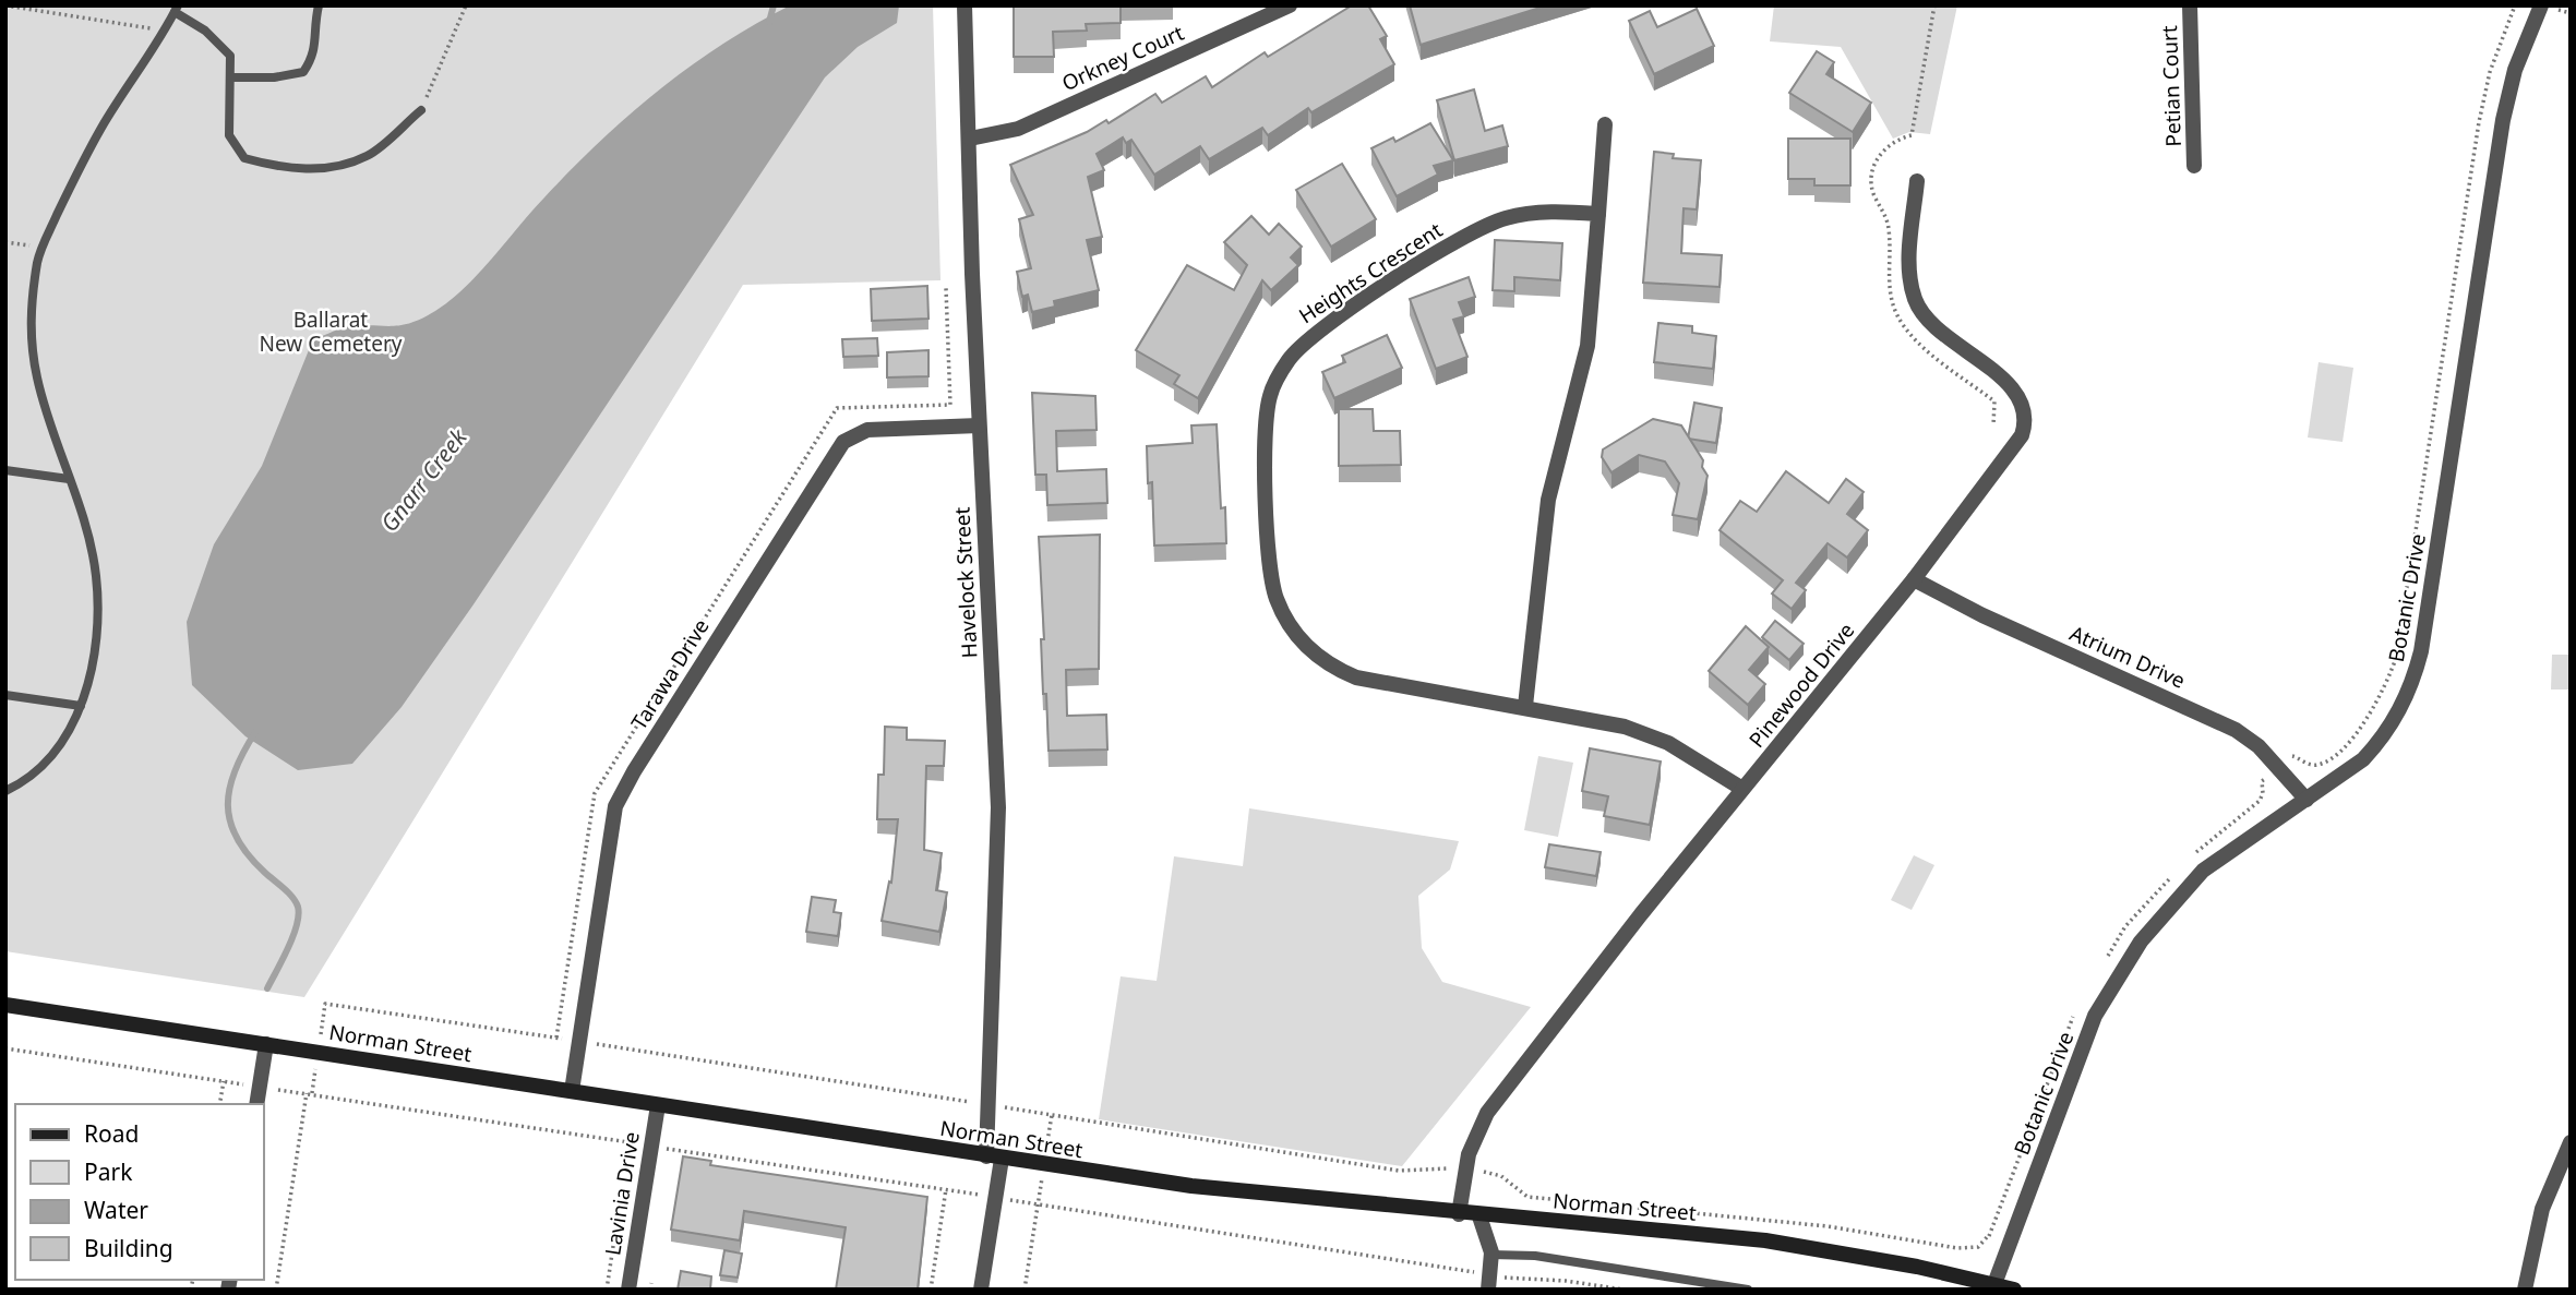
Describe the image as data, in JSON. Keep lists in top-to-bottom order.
{
  "streets": {
    "street": [
      "Orkney Court",
      "Petian Court",
      "Heights Crescent",
      "Havelock Street",
      "Botanic Drive",
      "Atrium Drive",
      "Tarawa Drive",
      "Pinewood Drive",
      "Norman Street",
      "Lavinia Drive"
    ]
  },
  "crossings": [
    ["Orkney Court", "Havelock Street"],
    ["Heights Crescent", "Pinewood Drive"],
    ["Havelock Street", "Tarawa Drive"],
    ["Havelock Street", "Norman Street"],
    ["Botanic Drive", "Atrium Drive"],
    ["Botanic Drive", "Norman Street"],
    ["Atrium Drive", "Pinewood Drive"],
    ["Tarawa Drive", "Norman Street"],
    ["Pinewood Drive", "Norman Street"],
    ["Norman Street", "Lavinia Drive"]
  ],
  "water": ["Gnarr Creek"],
  "parks": ["Ballarat New Cemetery"],
  "legend": [
    "Road",
    "Park",
    "Water",
    "Building"
  ]
}
